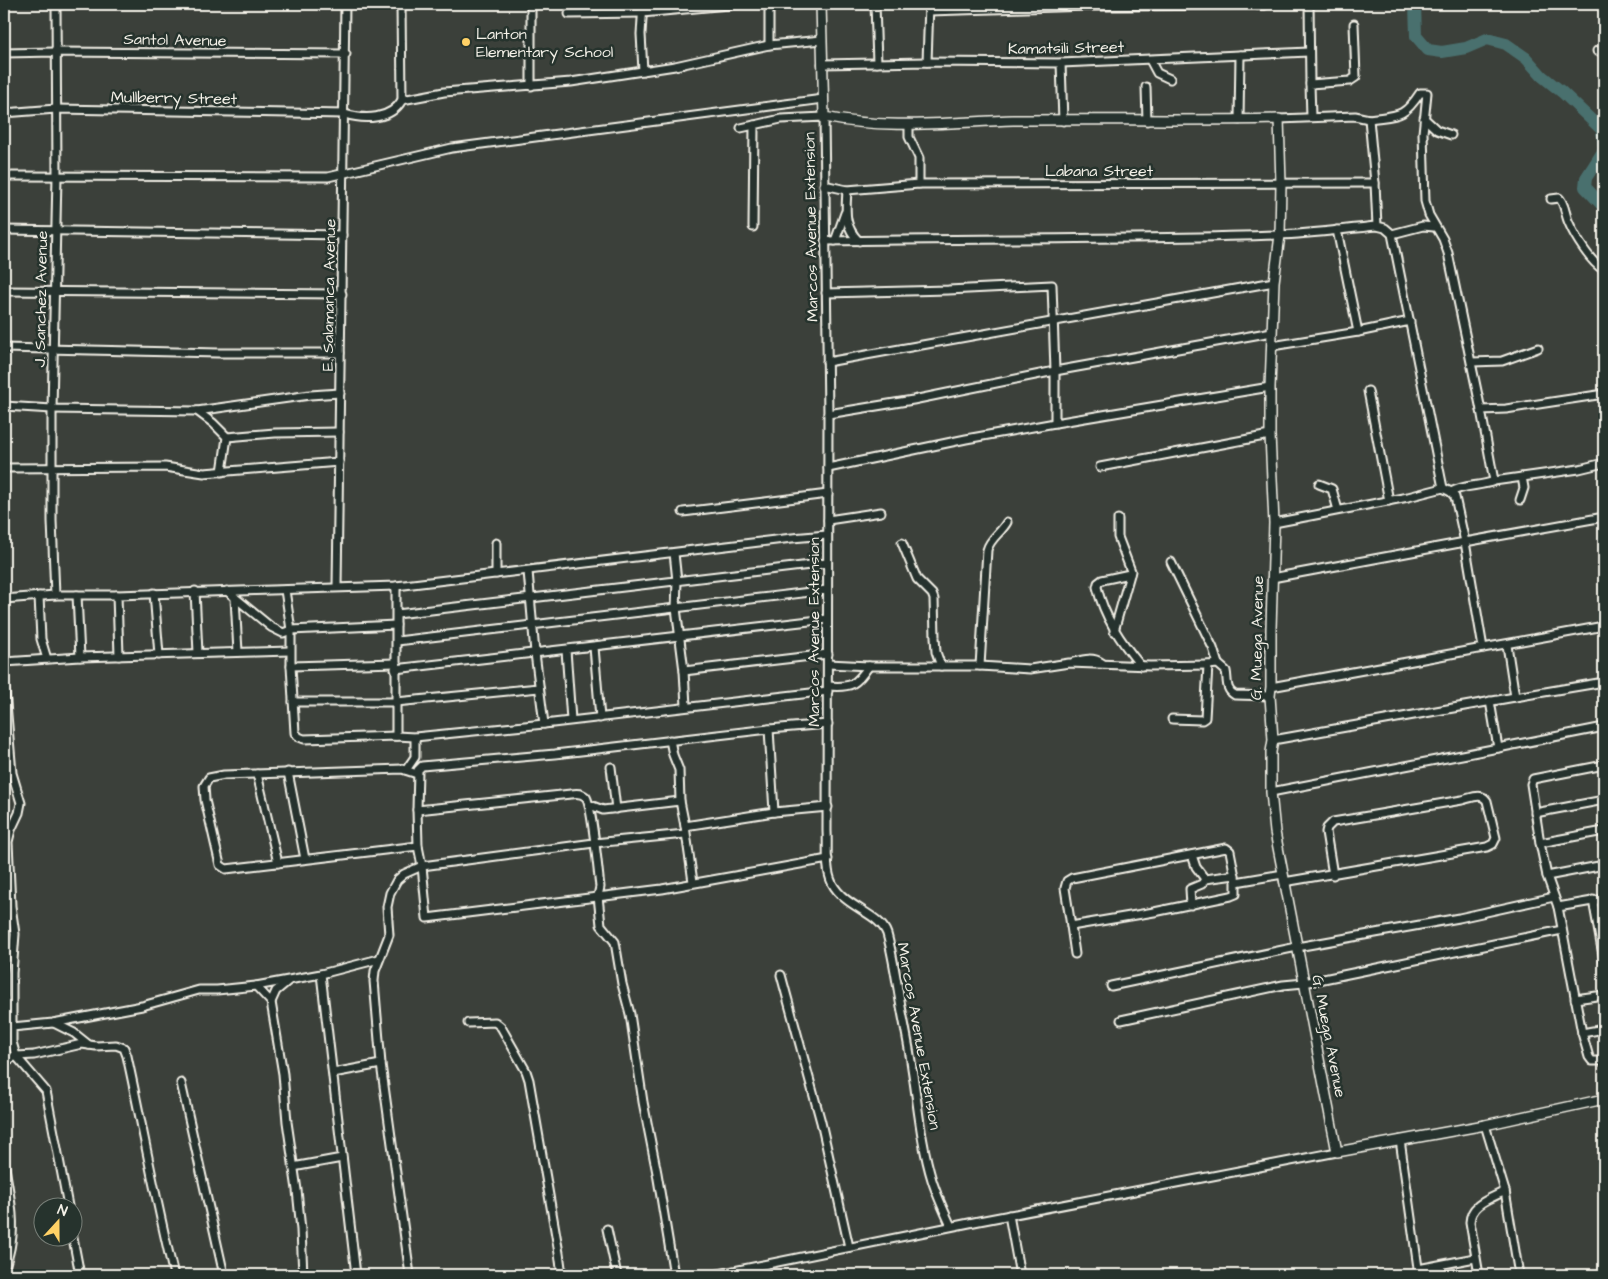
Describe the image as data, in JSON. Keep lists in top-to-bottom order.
{
  "streets": {
    "street": [
      "Santol Avenue",
      "Kamatsili Street",
      "Mullberry Street",
      "Labana Street",
      "Marcos Avenue Extension",
      "E. Salamanca Avenue",
      "J. Sanchez Avenue",
      "G. Muega Avenue"
    ]
  },
  "crossings": [
    ["Santol Avenue", "E. Salamanca Avenue"],
    ["Santol Avenue", "J. Sanchez Avenue"],
    ["Kamatsili Street", "Marcos Avenue Extension"],
    ["Mullberry Street", "E. Salamanca Avenue"],
    ["Mullberry Street", "J. Sanchez Avenue"],
    ["Labana Street", "Marcos Avenue Extension"],
    ["Labana Street", "G. Muega Avenue"]
  ],
  "places": ["Lanton Elementary School"],
  "north": "top"
}
